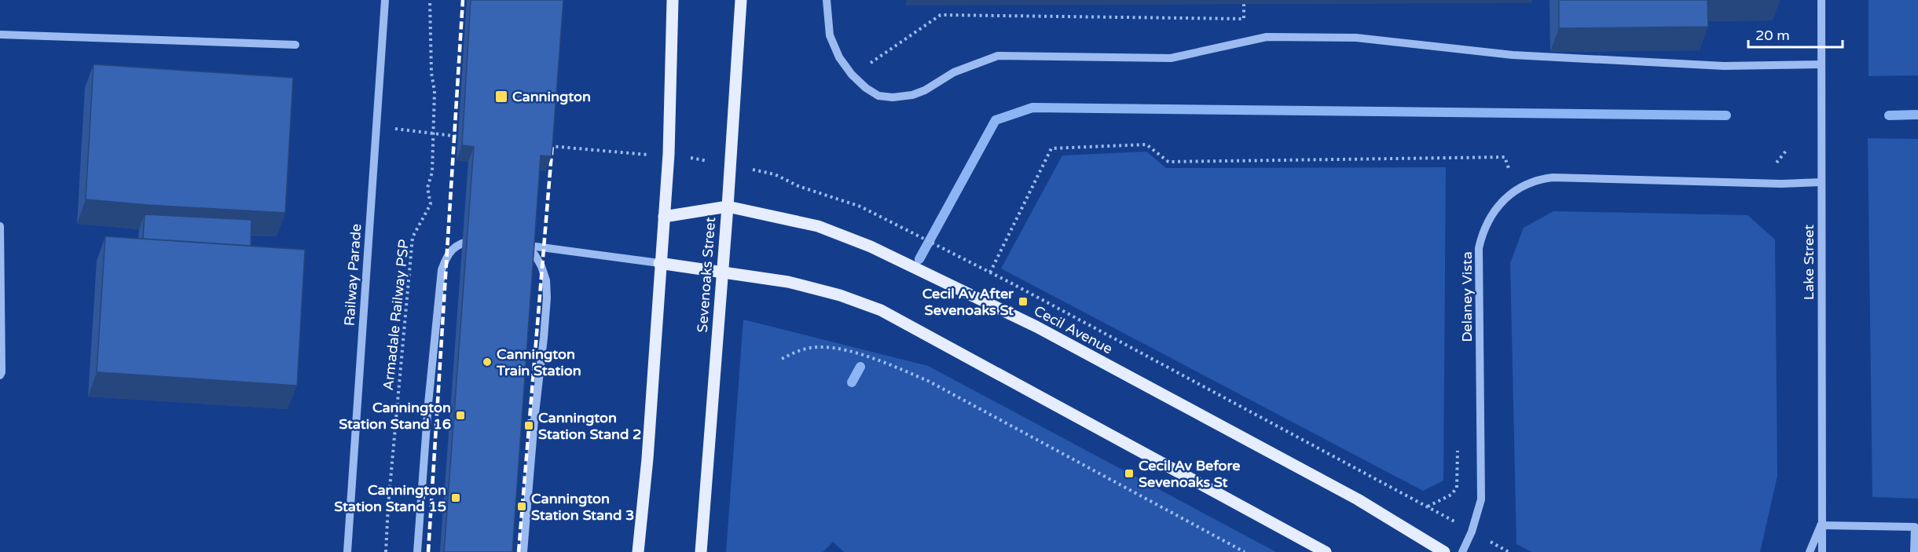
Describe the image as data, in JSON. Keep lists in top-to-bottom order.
{
  "streets": {
    "main road": ["Sevenoaks Street", "Cecil Avenue"],
    "street": ["Lake Street", "Railway Parade", "Delaney Vista"],
    "path": ["Armadale Railway PSP"]
  },
  "crossings": [
    ["Lake Street", "Delaney Vista"],
    ["Sevenoaks Street", "Cecil Avenue"]
  ],
  "places": {
    "transit": [
      "Cannington",
      "Cecil Av After Sevenoaks St",
      "Cannington Station Stand 16",
      "Cannington Station Stand 2",
      "Cecil Av Before Sevenoaks St",
      "Cannington Station Stand 15",
      "Cannington Station Stand 3"
    ],
    "other": ["Cannington Train Station"]
  },
  "scale_bar": "20 m"
}
